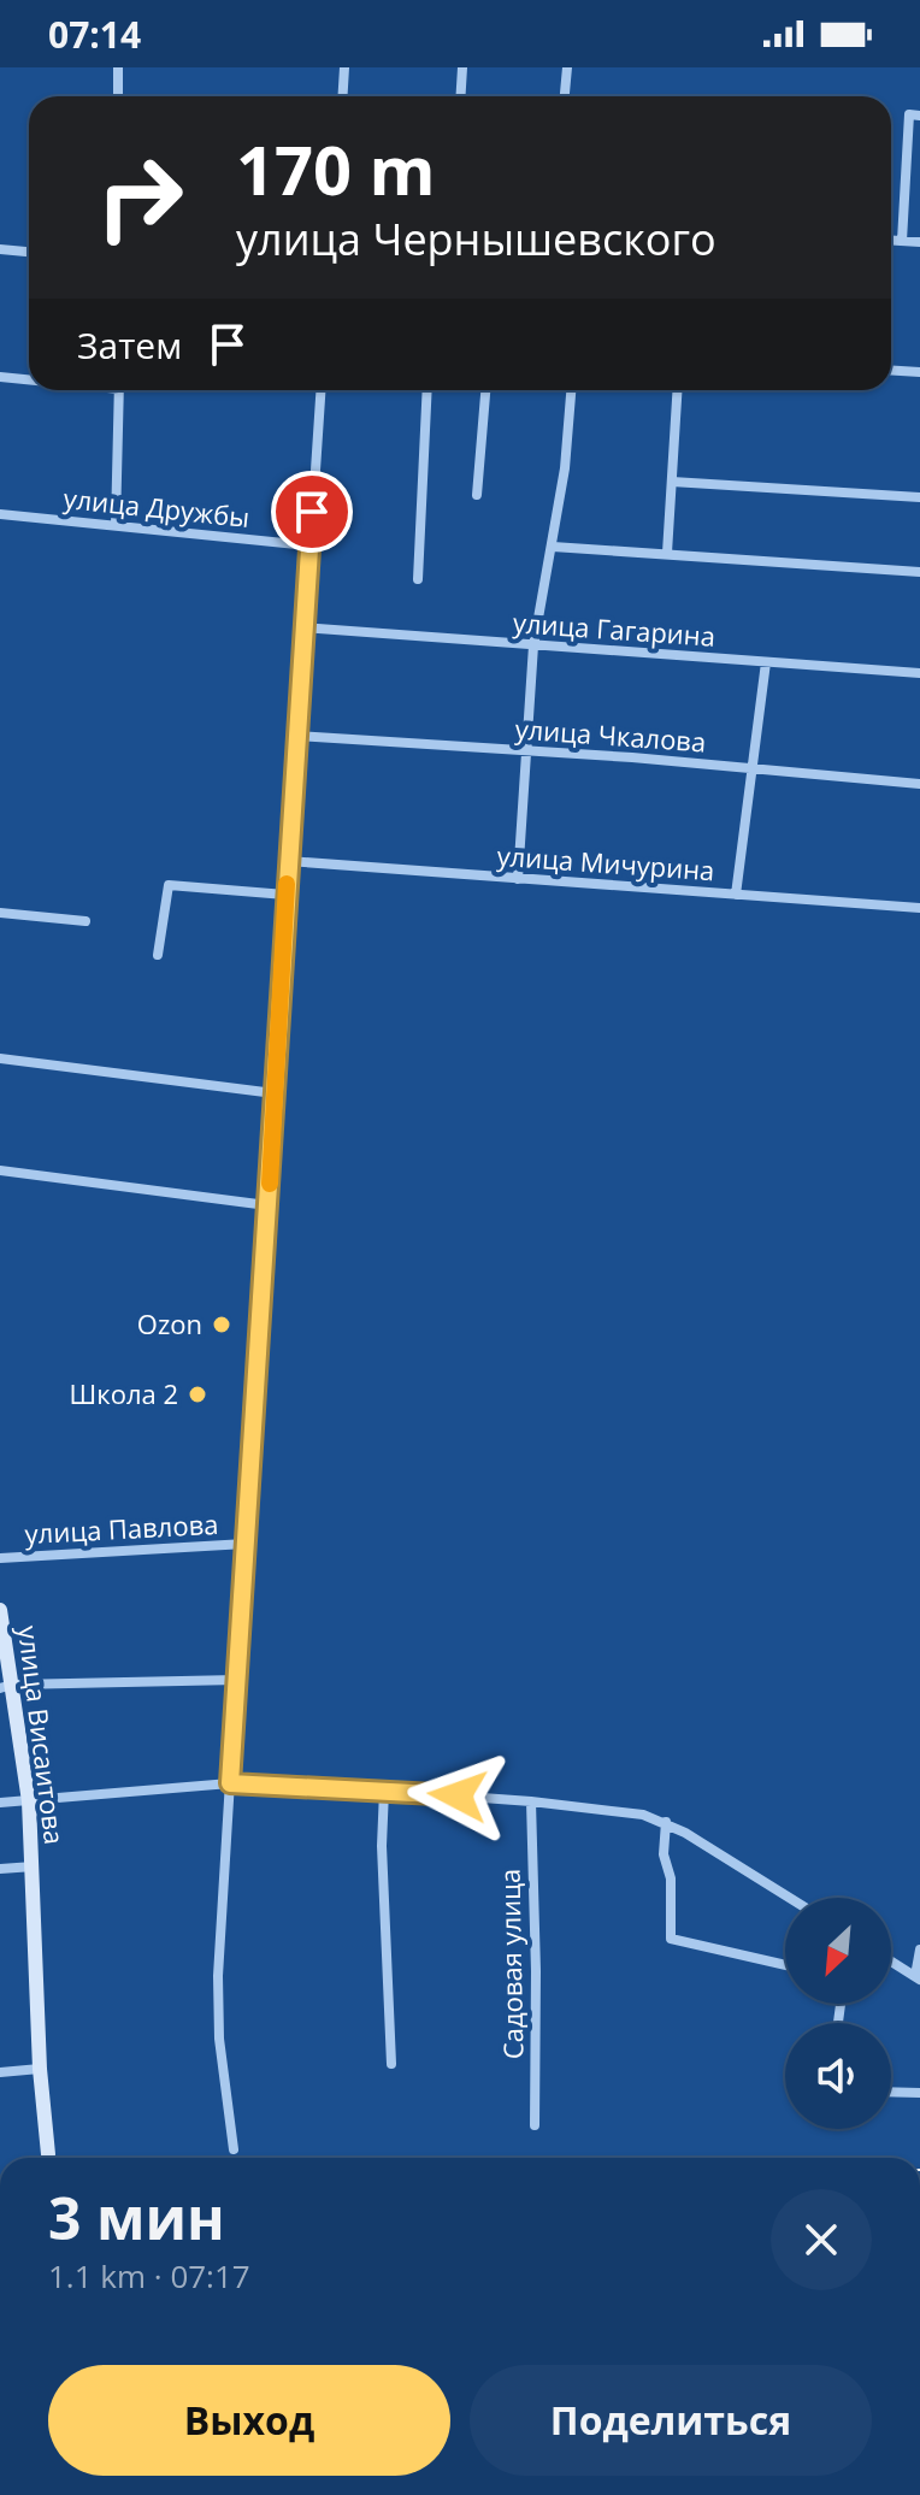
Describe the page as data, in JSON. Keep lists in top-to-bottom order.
{
  "streets": {
    "street": [
      "улица Дружбы",
      "улица Гагарина",
      "улица Чкалова",
      "улица Мичурина",
      "улица Павлова",
      "улица Висаитова",
      "Садовая улица"
    ]
  },
  "places": ["Ozon", "Школа 2"],
  "north": "bottom left",
  "page": {
    "status": "07:14",
    "turn": ["170 m", "улица Чернышевского"],
    "then": "Затем",
    "heading": ["3 мин", "1.1 km · 07:17"],
    "buttons": ["Выход", "Поделиться"]
  }
}
